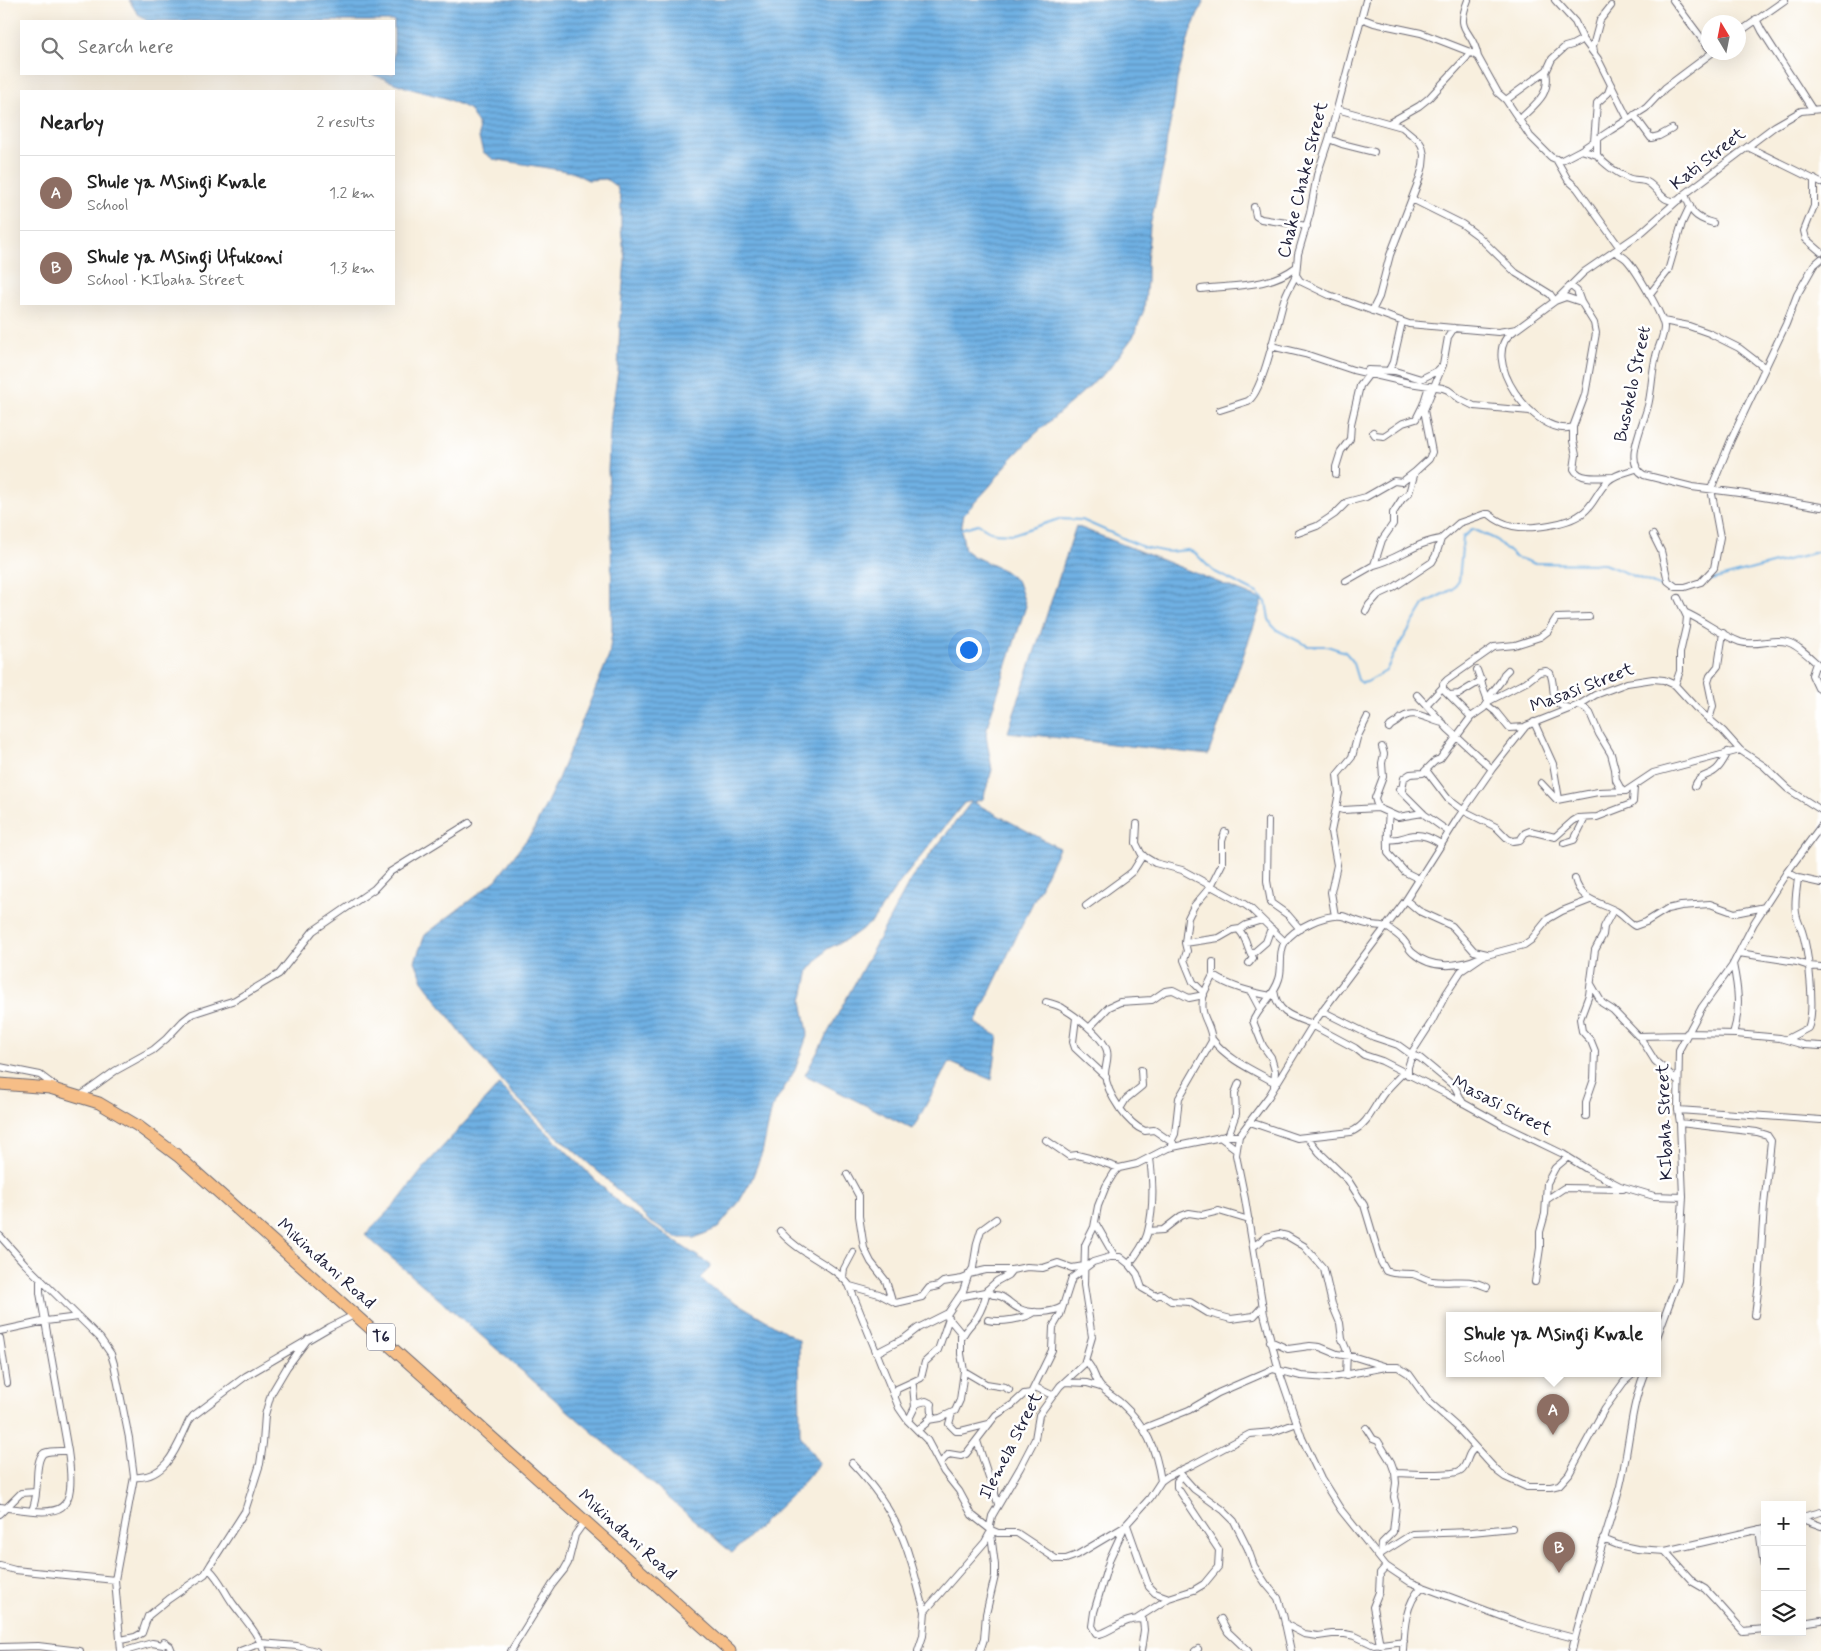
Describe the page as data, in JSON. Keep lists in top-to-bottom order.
{
  "streets": {
    "highway": ["Mikindani Road", "T6"],
    "street": [
      "Kati Street",
      "Chake Chake Street",
      "Busokelo Street",
      "Masasi Street",
      "KIbaha Street",
      "Ilemela Street"
    ]
  },
  "crossings": [
    ["Kati Street", "Busokelo Street"],
    ["Masasi Street", "KIbaha Street"]
  ],
  "north": "top",
  "page": {
    "search": "Search here",
    "heading": ["Nearby", "2 results"],
    "list": [
      {
        "mark": "A",
        "name": "Shule ya Msingi Kwale",
        "note": "School",
        "value": "1.2 km"
      },
      {
        "mark": "B",
        "name": "Shule ya Msingi Ufukoni",
        "note": "School · KIbaha Street",
        "value": "1.3 km"
      }
    ],
    "popup": ["Shule ya Msingi Kwale", "School"],
    "pins": ["A", "B"],
    "map_buttons": ["+", "−"]
  }
}
